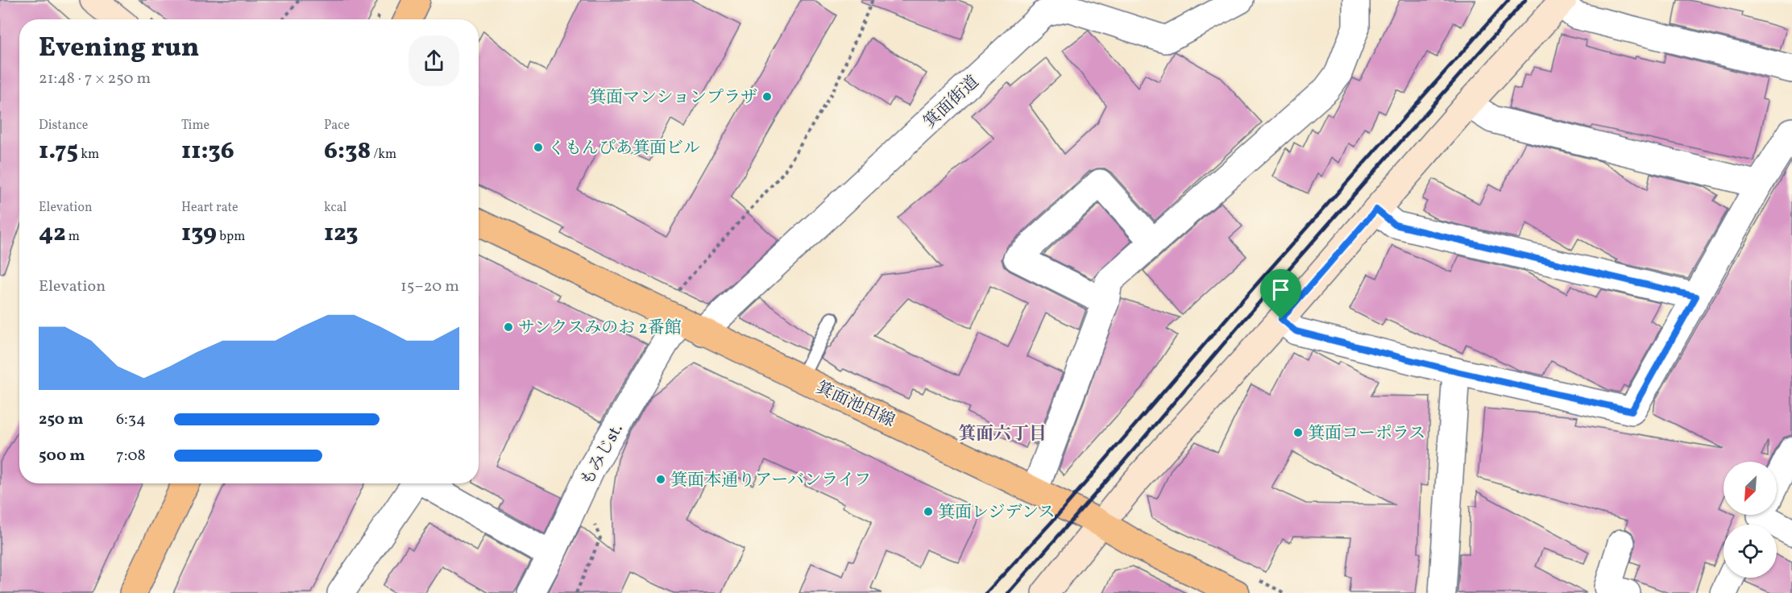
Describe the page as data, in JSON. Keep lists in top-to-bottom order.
{
  "streets": {
    "main road": ["箕面池田線"],
    "street": ["箕面街道", "もみじst."]
  },
  "crossings": [
    ["箕面街道", "箕面池田線"],
    ["箕面池田線", "もみじst."]
  ],
  "districts": ["箕面六丁目"],
  "places": [
    "箕面マンションプラザ",
    "くもんぴあ箕面ビル",
    "サンクスみのお 2番館",
    "箕面コーポラス",
    "箕面本通りアーバンライフ",
    "箕面レジデンス"
  ],
  "north": "bottom left",
  "page": {
    "heading": ["Evening run", "21:48 · 7 × 250 m"],
    "stats": [
      ["Distance", "1.75 km"],
      ["Time", "11:36"],
      ["Pace", "6:38 /km"],
      ["Elevation", "42 m"],
      ["Heart rate", "139 bpm"],
      ["kcal", "123"]
    ],
    "chart": ["Elevation", "15–20 m"],
    "list": [
      {
        "name": "250 m",
        "note": "6:34"
      },
      {
        "name": "500 m",
        "note": "7:08"
      }
    ]
  }
}
